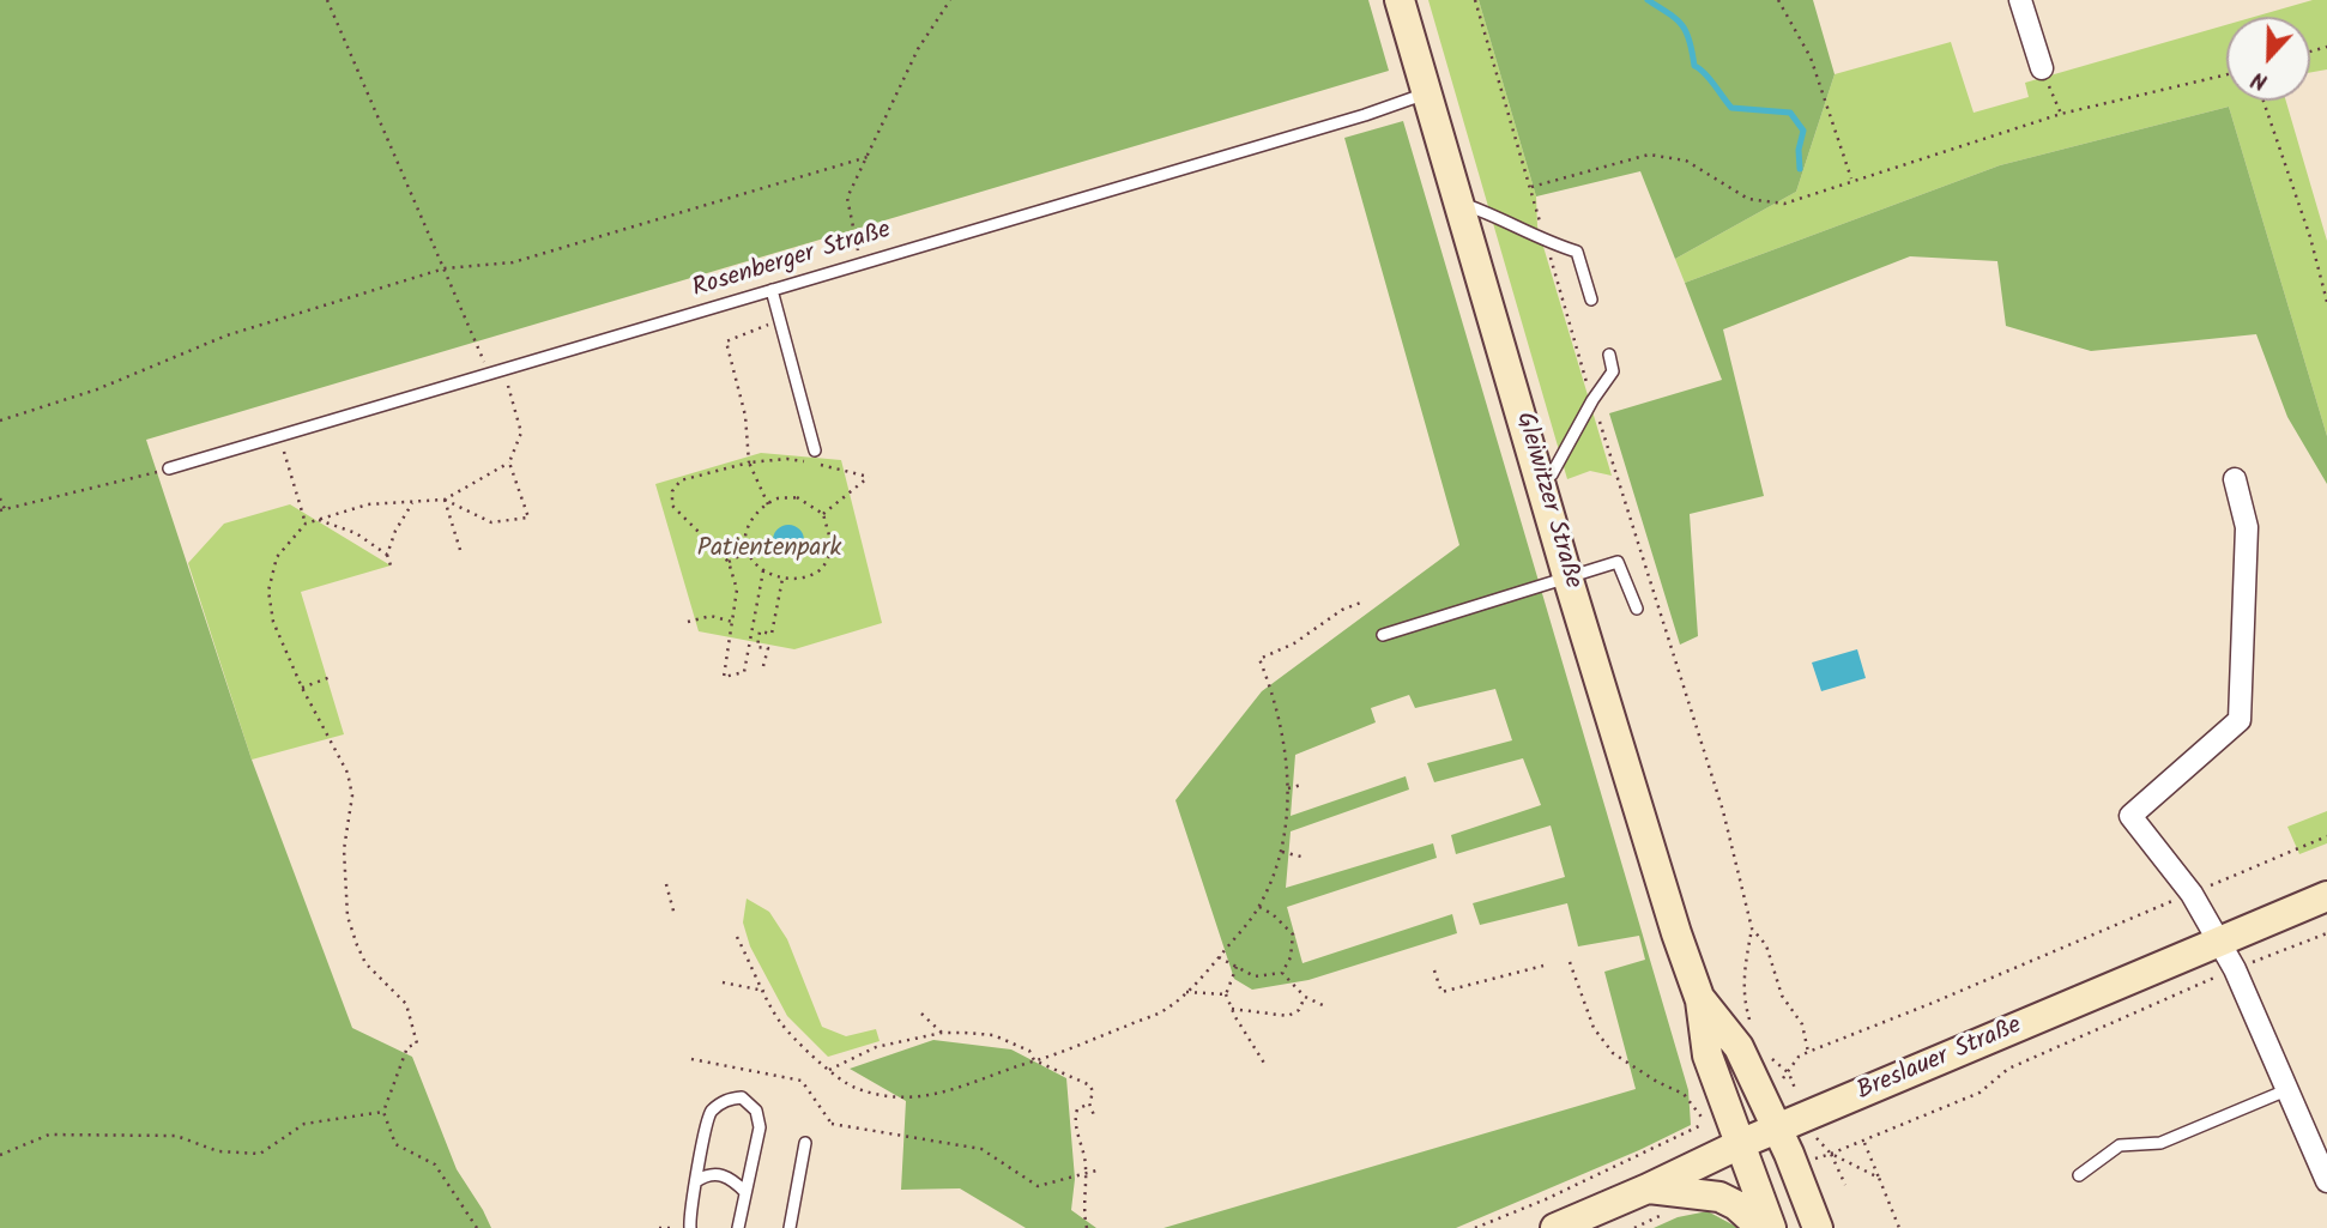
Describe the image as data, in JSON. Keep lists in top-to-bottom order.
{
  "streets": {
    "main road": ["Gleiwitzer Straße", "Breslauer Straße"],
    "lane": ["Rosenberger Straße"]
  },
  "crossings": [
    ["Rosenberger Straße", "Gleiwitzer Straße"],
    ["Gleiwitzer Straße", "Breslauer Straße"]
  ],
  "parks": ["Patientenpark"],
  "north": "bottom"
}
